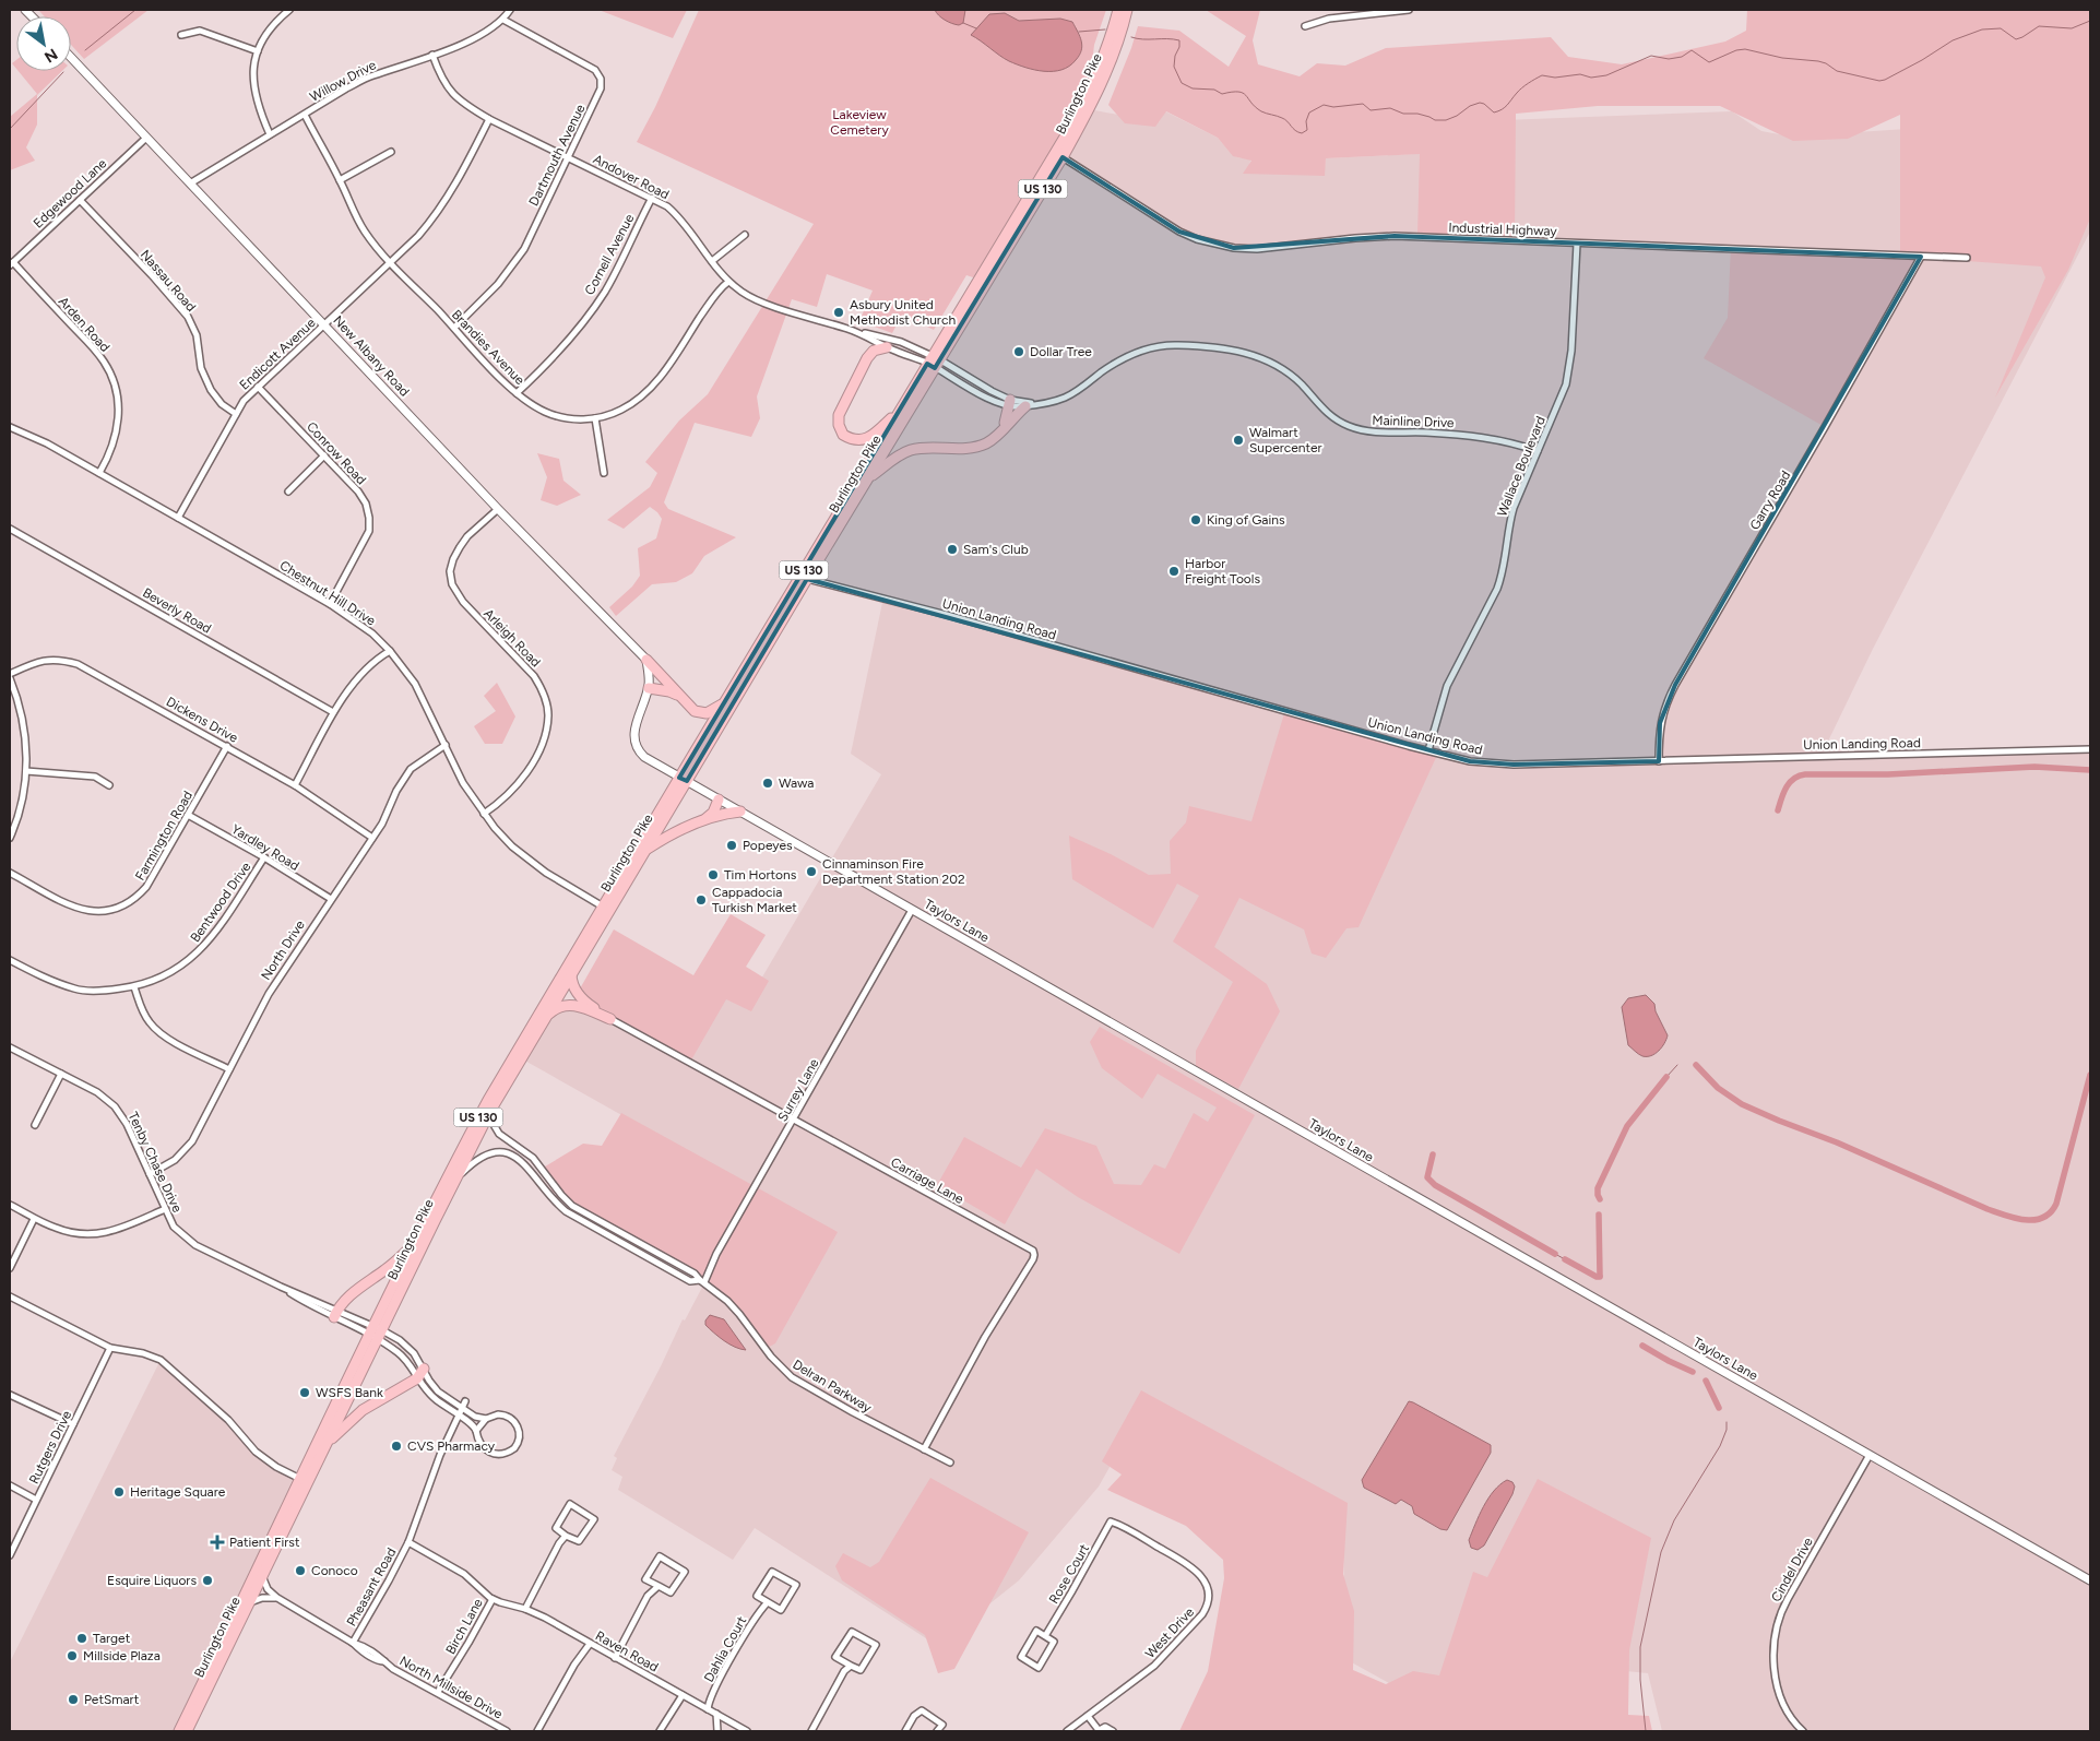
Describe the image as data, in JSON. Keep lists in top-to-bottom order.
{
  "streets": {
    "highway": ["Burlington Pike", "US 130"],
    "street": [
      "Willow Drive",
      "Dartmouth Avenue",
      "Andover Road",
      "Edgewood Lane",
      "Industrial Highway",
      "Cornell Avenue",
      "Nassau Road",
      "Arden Road",
      "Brandies Avenue",
      "Endicott Avenue",
      "New Albany Road",
      "Mainline Drive",
      "Conrow Road",
      "Wallace Boulevard",
      "Garry Road",
      "Chestnut Hill Drive",
      "Beverly Road",
      "Union Landing Road",
      "Arleigh Road",
      "Dickens Drive",
      "Farmington Road",
      "Yardley Road",
      "Bentwood Drive",
      "Taylors Lane",
      "North Drive",
      "Surrey Lane",
      "Tenby Chase Drive",
      "Carriage Lane",
      "Delran Parkway",
      "Rutgers Drive",
      "Cindel Drive",
      "Rose Court",
      "Pheasant Road",
      "Birch Lane",
      "West Drive",
      "Dahlia Court",
      "Raven Road",
      "North Millside Drive"
    ]
  },
  "crossings": [
    ["Willow Drive", "Dartmouth Avenue"],
    ["Willow Drive", "Andover Road"],
    ["Willow Drive", "Brandies Avenue"],
    ["Willow Drive", "New Albany Road"],
    ["Burlington Pike", "Andover Road"],
    ["Burlington Pike", "Industrial Highway"],
    ["Burlington Pike", "Chestnut Hill Drive"],
    ["Burlington Pike", "Union Landing Road"],
    ["Burlington Pike", "Taylors Lane"],
    ["Burlington Pike", "Tenby Chase Drive"],
    ["Burlington Pike", "Delran Parkway"],
    ["Burlington Pike", "North Millside Drive"],
    ["Dartmouth Avenue", "Andover Road"],
    ["Dartmouth Avenue", "Brandies Avenue"],
    ["Andover Road", "Cornell Avenue"],
    ["Andover Road", "Brandies Avenue"],
    ["Andover Road", "Endicott Avenue"],
    ["Andover Road", "Mainline Drive"],
    ["Edgewood Lane", "Nassau Road"],
    ["Edgewood Lane", "Arden Road"],
    ["Edgewood Lane", "New Albany Road"],
    ["Industrial Highway", "Wallace Boulevard"],
    ["Industrial Highway", "Garry Road"],
    ["Cornell Avenue", "Brandies Avenue"],
    ["Nassau Road", "Endicott Avenue"],
    ["Arden Road", "Chestnut Hill Drive"],
    ["Brandies Avenue", "Endicott Avenue"],
    ["Endicott Avenue", "New Albany Road"],
    ["Endicott Avenue", "Conrow Road"],
    ["Endicott Avenue", "Chestnut Hill Drive"],
    ["New Albany Road", "Arleigh Road"],
    ["Mainline Drive", "Wallace Boulevard"],
    ["Conrow Road", "Chestnut Hill Drive"],
    ["Wallace Boulevard", "Union Landing Road"],
    ["Garry Road", "Union Landing Road"],
    ["Chestnut Hill Drive", "Arleigh Road"],
    ["Chestnut Hill Drive", "North Drive"],
    ["Dickens Drive", "Farmington Road"],
    ["Dickens Drive", "North Drive"],
    ["Farmington Road", "Yardley Road"],
    ["Yardley Road", "Bentwood Drive"],
    ["Yardley Road", "North Drive"],
    ["Taylors Lane", "Surrey Lane"],
    ["Taylors Lane", "Cindel Drive"],
    ["North Drive", "Tenby Chase Drive"],
    ["Surrey Lane", "Carriage Lane"],
    ["Surrey Lane", "Delran Parkway"],
    ["Carriage Lane", "Delran Parkway"],
    ["Rose Court", "West Drive"],
    ["Pheasant Road", "Birch Lane"],
    ["Pheasant Road", "Raven Road"],
    ["Pheasant Road", "North Millside Drive"],
    ["Birch Lane", "Raven Road"],
    ["Birch Lane", "North Millside Drive"],
    ["Dahlia Court", "Raven Road"]
  ],
  "parks": ["Lakeview Cemetery"],
  "places": {
    "other": [
      "Asbury United Methodist Church",
      "Dollar Tree",
      "Walmart Supercenter",
      "King of Gains",
      "Sam's Club",
      "Harbor Freight Tools",
      "Wawa",
      "Popeyes",
      "Cinnaminson Fire Department Station 202",
      "Tim Hortons",
      "Cappadocia Turkish Market",
      "WSFS Bank",
      "CVS Pharmacy",
      "Heritage Square",
      "Conoco",
      "Esquire Liquors",
      "Target",
      "Millside Plaza",
      "PetSmart"
    ],
    "health": ["Patient First"]
  },
  "north": "bottom right"
}
